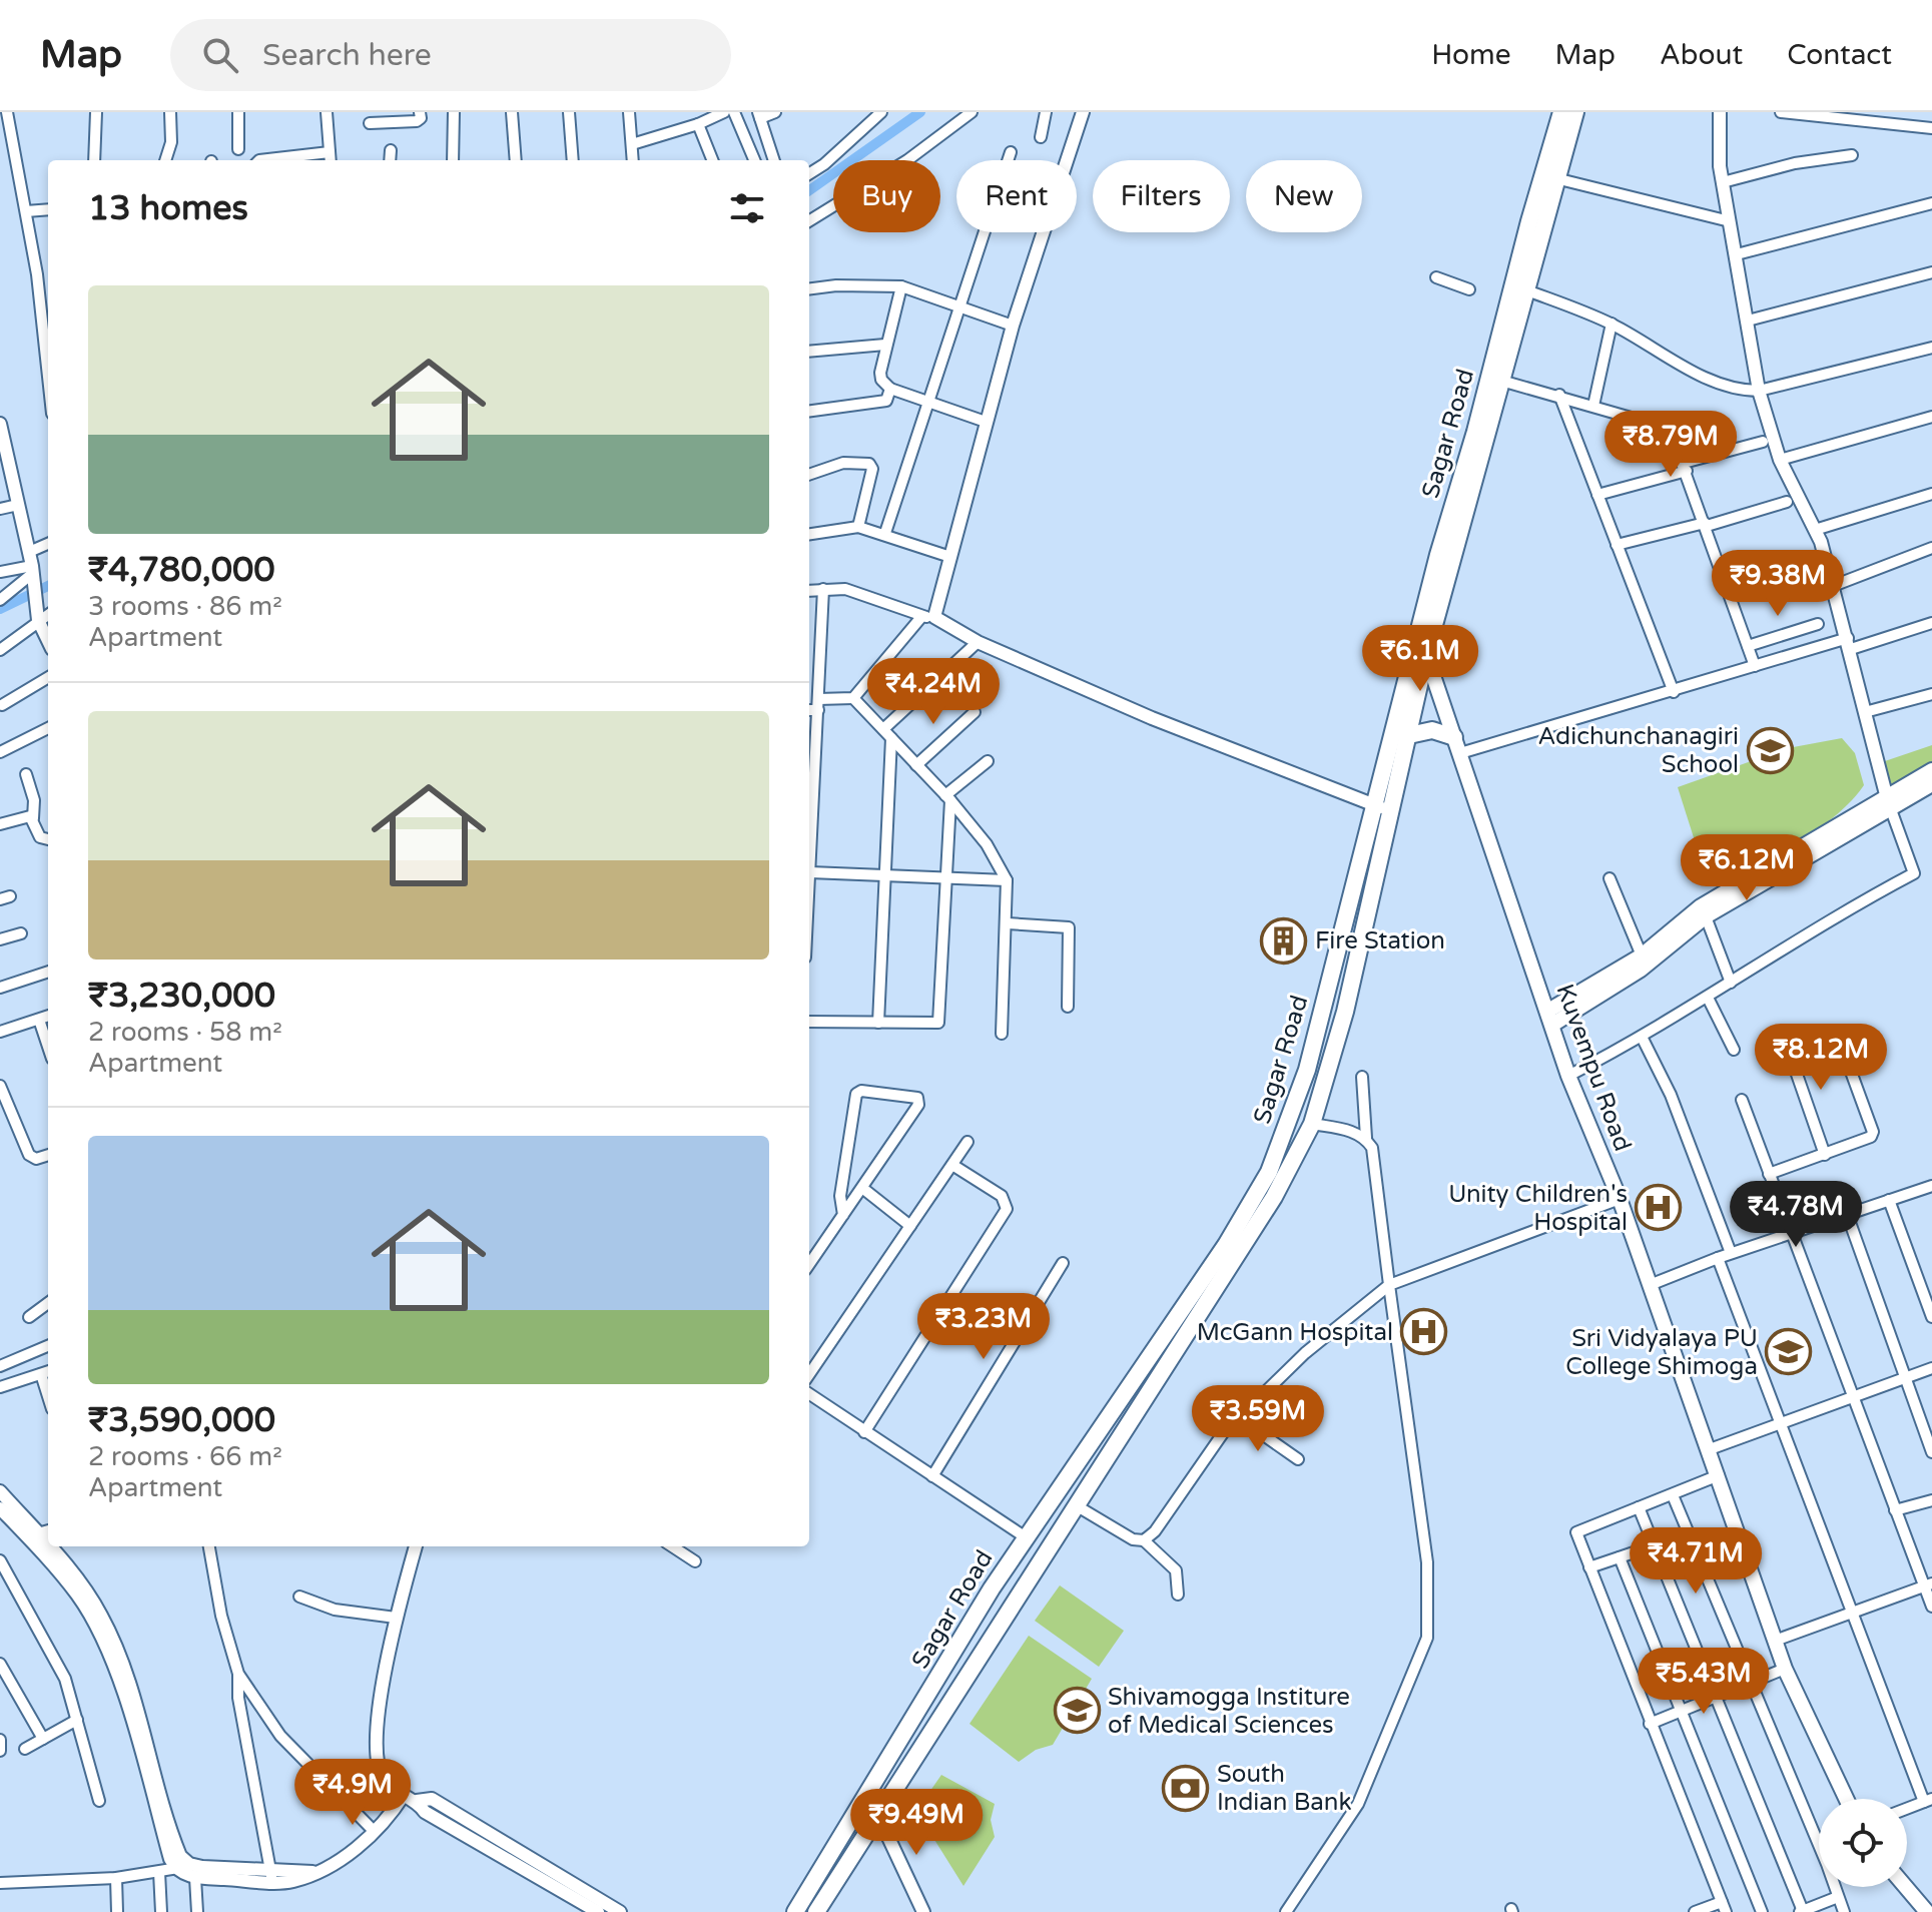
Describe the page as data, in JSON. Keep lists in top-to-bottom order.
{
  "streets": {
    "highway": ["Sagar Road"],
    "main road": ["Kuvempu Road"]
  },
  "crossings": [
    ["Sagar Road", "Kuvempu Road"]
  ],
  "places": {
    "school or university": ["Adichunchanagiri School", "Sri Vidyalaya PU College Shimoga", "Shivamogga Institure of Medical Sciences"],
    "building": ["Fire Station"],
    "hospital": ["Unity Children's Hospital", "McGann Hospital"],
    "bank": ["South Indian Bank"]
  },
  "page": {
    "header": "Map",
    "search": "Search here",
    "nav": [
      "Home",
      "Map",
      "About",
      "Contact"
    ],
    "chip": [
      "Buy",
      "Rent",
      "Filters",
      "New"
    ],
    "heading": "13 homes",
    "list": [
      {
        "name": "₹4,780,000",
        "note": "3 rooms · 86 m² · Apartment"
      },
      {
        "name": "₹3,230,000",
        "note": "2 rooms · 58 m² · Apartment"
      },
      {
        "name": "₹3,590,000",
        "note": "2 rooms · 66 m² · Apartment"
      }
    ],
    "price": [
      "₹8.79M",
      "₹9.38M",
      "₹6.1M",
      "₹4.24M",
      "₹6.12M",
      "₹8.12M",
      "₹4.78M",
      "₹3.23M",
      "₹3.59M",
      "₹4.71M",
      "₹5.43M",
      "₹4.9M",
      "₹9.49M"
    ]
  }
}
